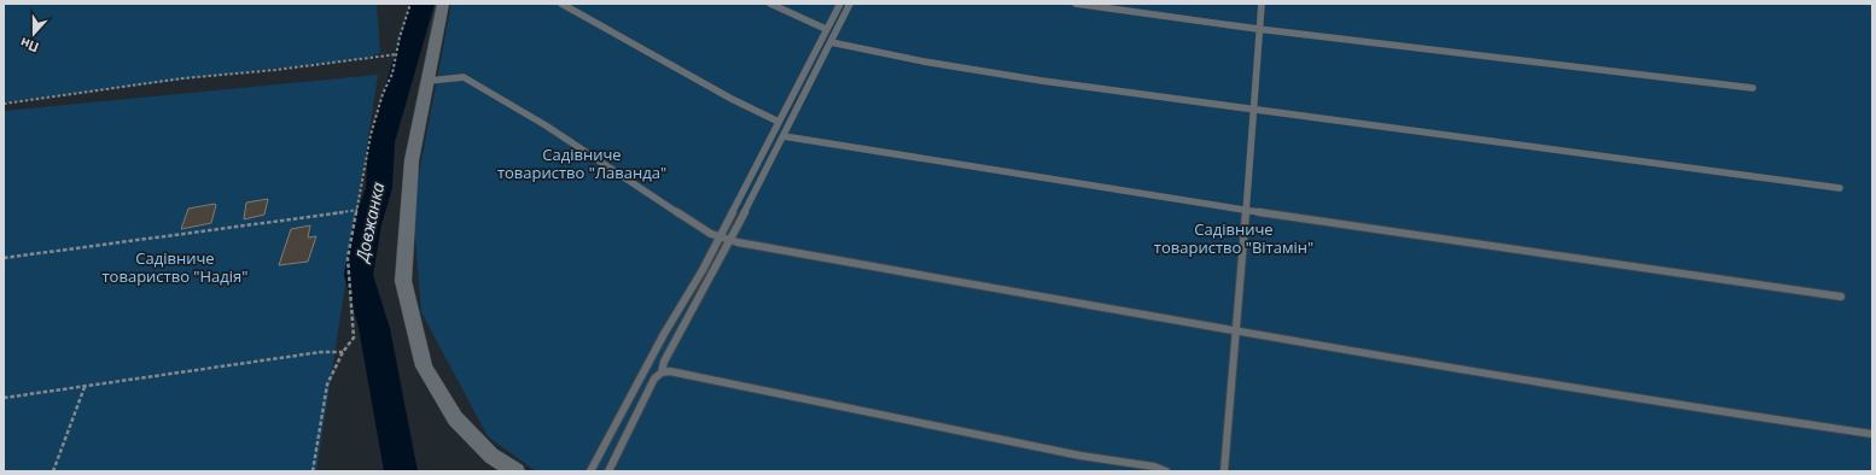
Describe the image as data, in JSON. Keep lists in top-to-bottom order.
{
  "water": ["Довжанка"],
  "parks": ["Садівниче товариство \"Лаванда\"", "Садівниче товариство \"Вітамін\"", "Садівниче товариство \"Надія\""],
  "north": "bottom"
}
